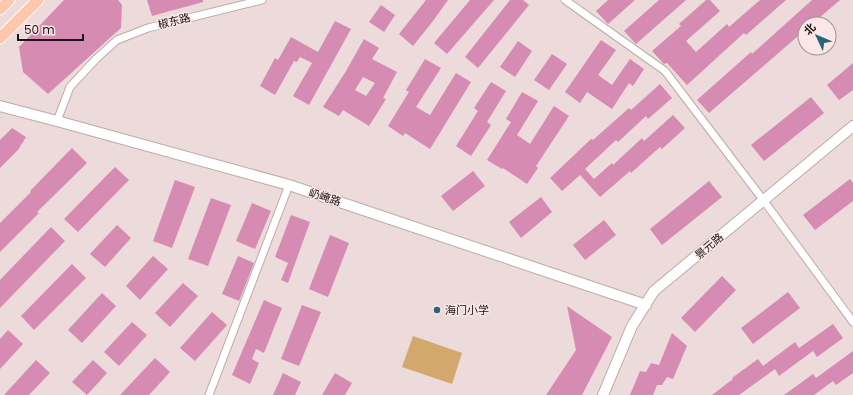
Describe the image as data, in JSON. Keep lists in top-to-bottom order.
{
  "streets": {
    "street": ["椒东路", "屷崦路", "景元路"]
  },
  "crossings": [
    ["椒东路", "屷崦路"],
    ["屷崦路", "景元路"]
  ],
  "places": ["海门小学"],
  "scale_bar": "50 m",
  "north": "top left"
}
